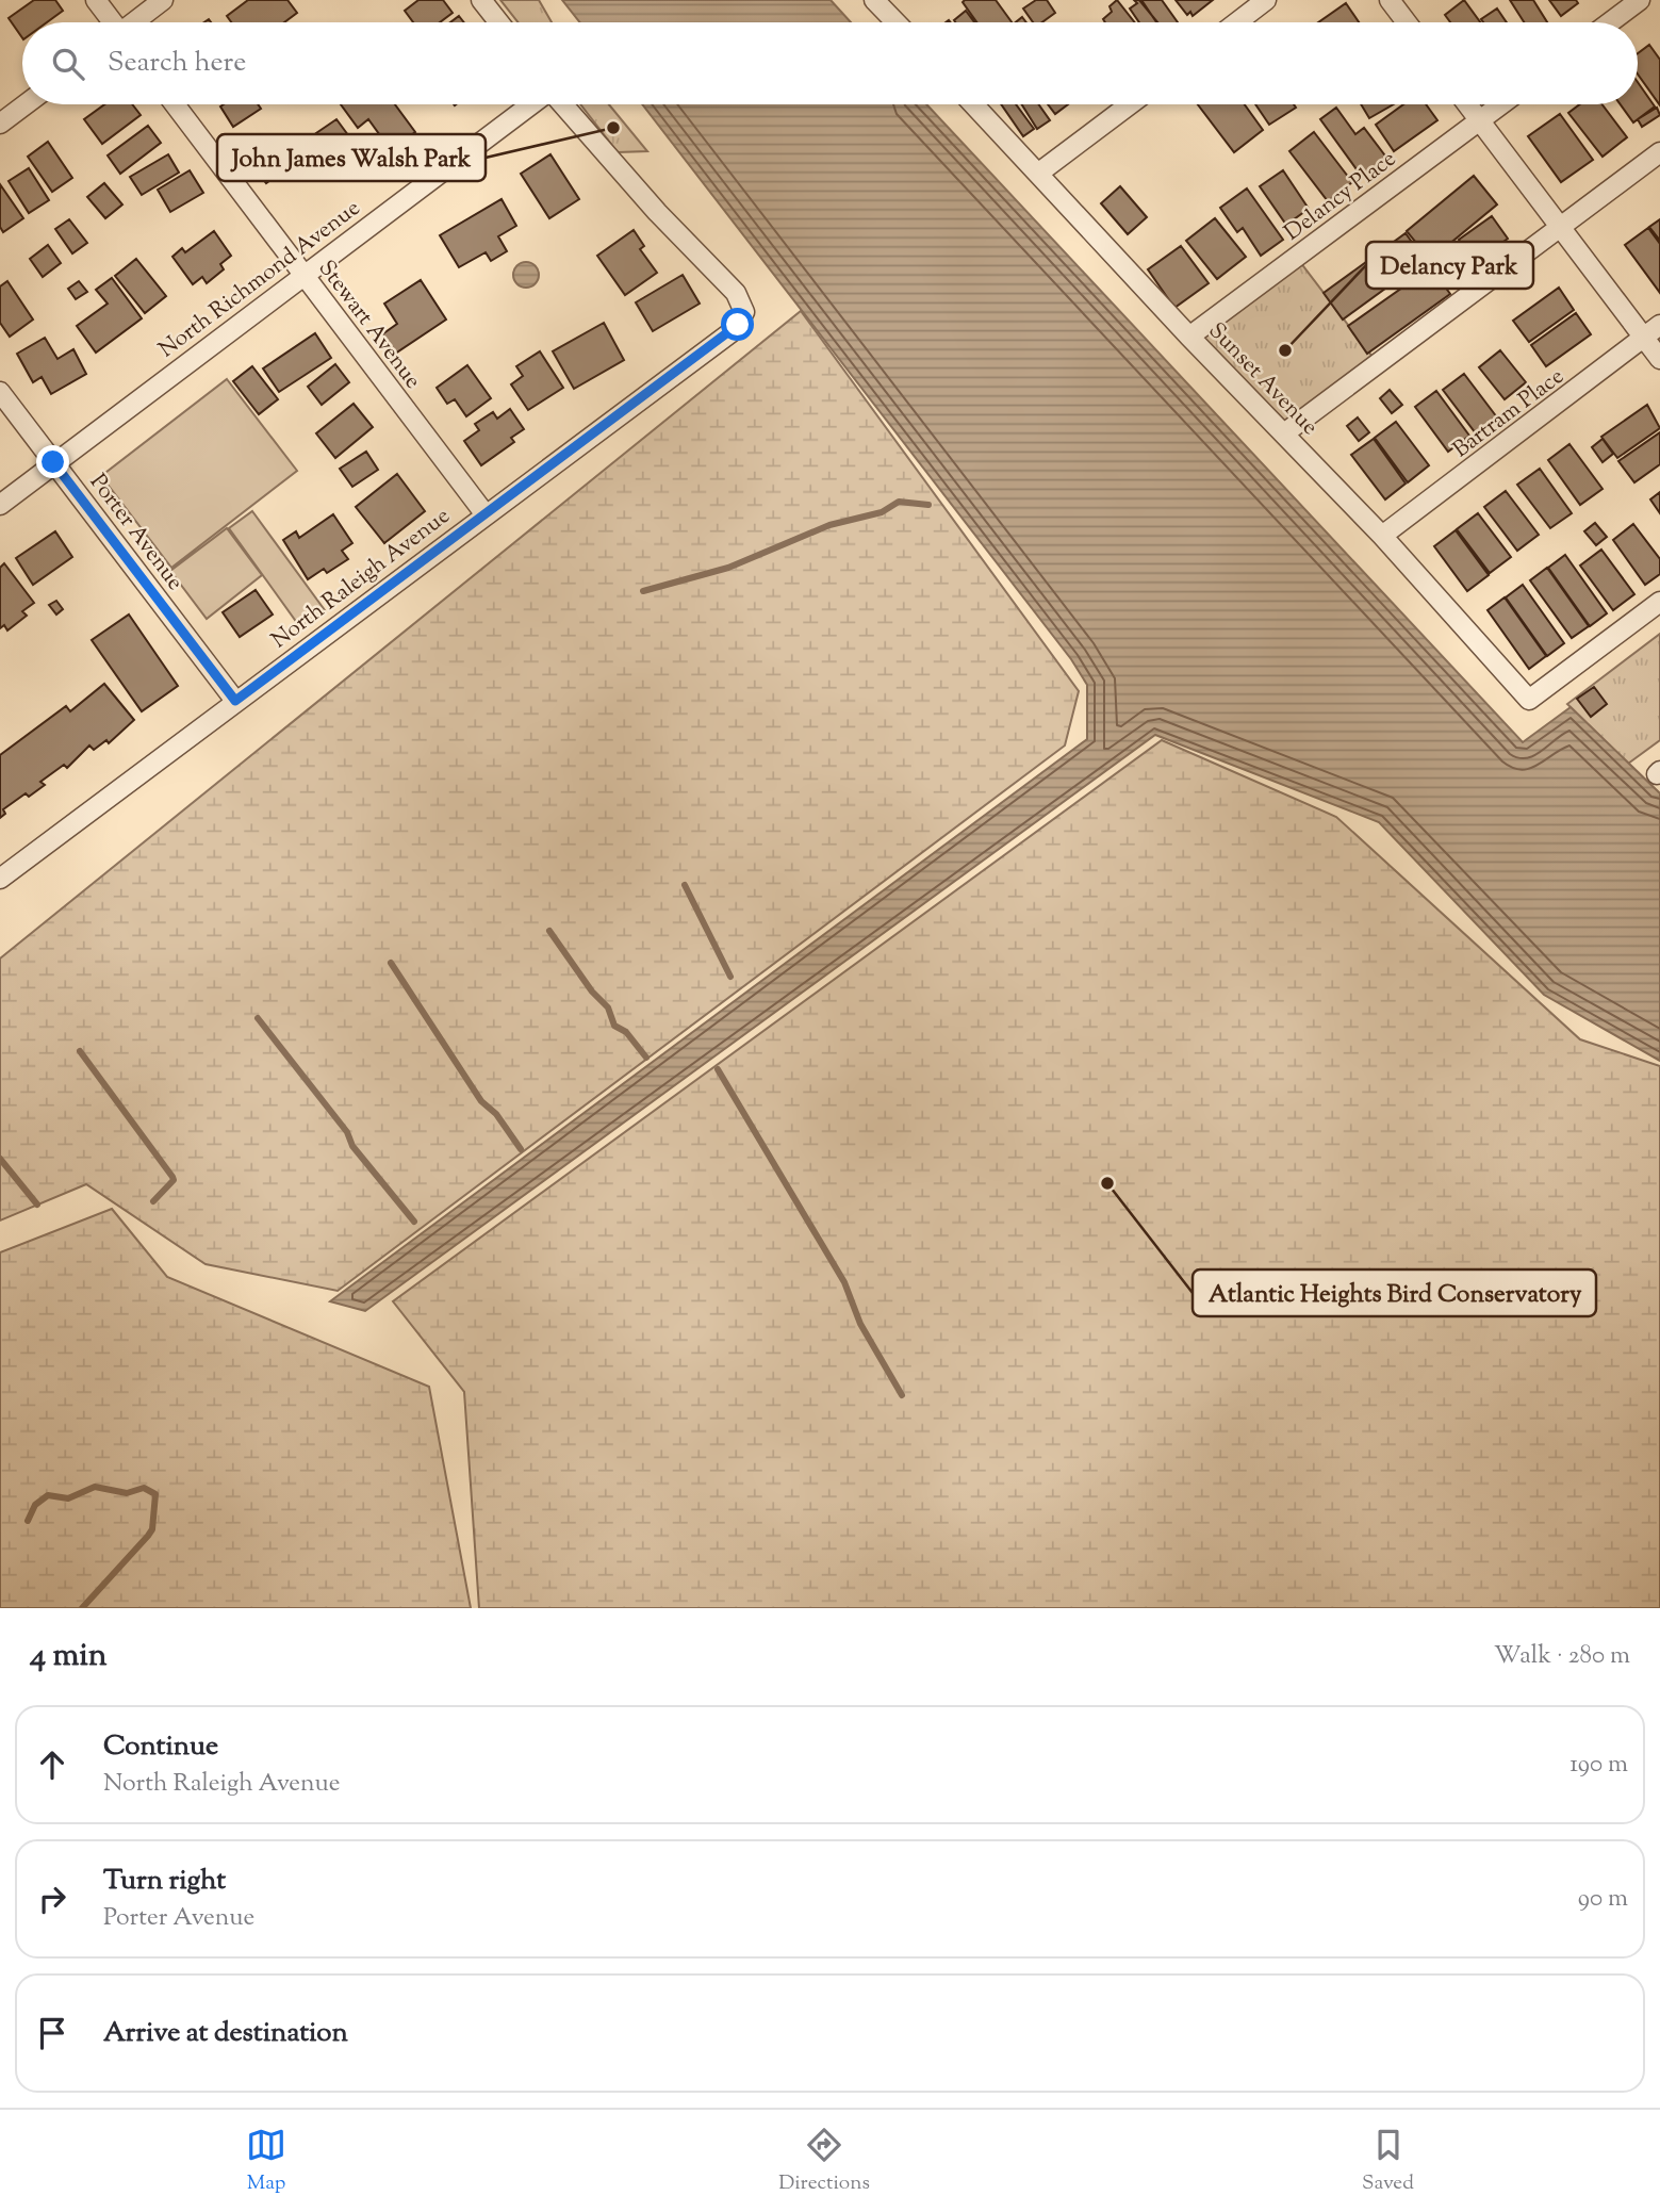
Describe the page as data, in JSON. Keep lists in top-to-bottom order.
{
  "streets": {
    "street": [
      "Delancy Place",
      "North Richmond Avenue",
      "Stewart Avenue",
      "Sunset Avenue",
      "Bartram Place",
      "Porter Avenue",
      "North Raleigh Avenue"
    ]
  },
  "crossings": [
    ["Delancy Place", "Sunset Avenue"],
    ["North Richmond Avenue", "Stewart Avenue"],
    ["North Richmond Avenue", "Porter Avenue"],
    ["Stewart Avenue", "North Raleigh Avenue"],
    ["Sunset Avenue", "Bartram Place"],
    ["Porter Avenue", "North Raleigh Avenue"]
  ],
  "places": ["John James Walsh Park", "Delancy Park", "Atlantic Heights Bird Conservatory"],
  "page": {
    "search": "Search here",
    "heading": ["4 min", "Walk · 280 m"],
    "list": [
      ["Continue", "North Raleigh Avenue", "190 m"],
      ["Turn right", "Porter Avenue", "90 m"],
      "Arrive at destination"
    ],
    "nav": ["Map", "Directions", "Saved"]
  }
}
